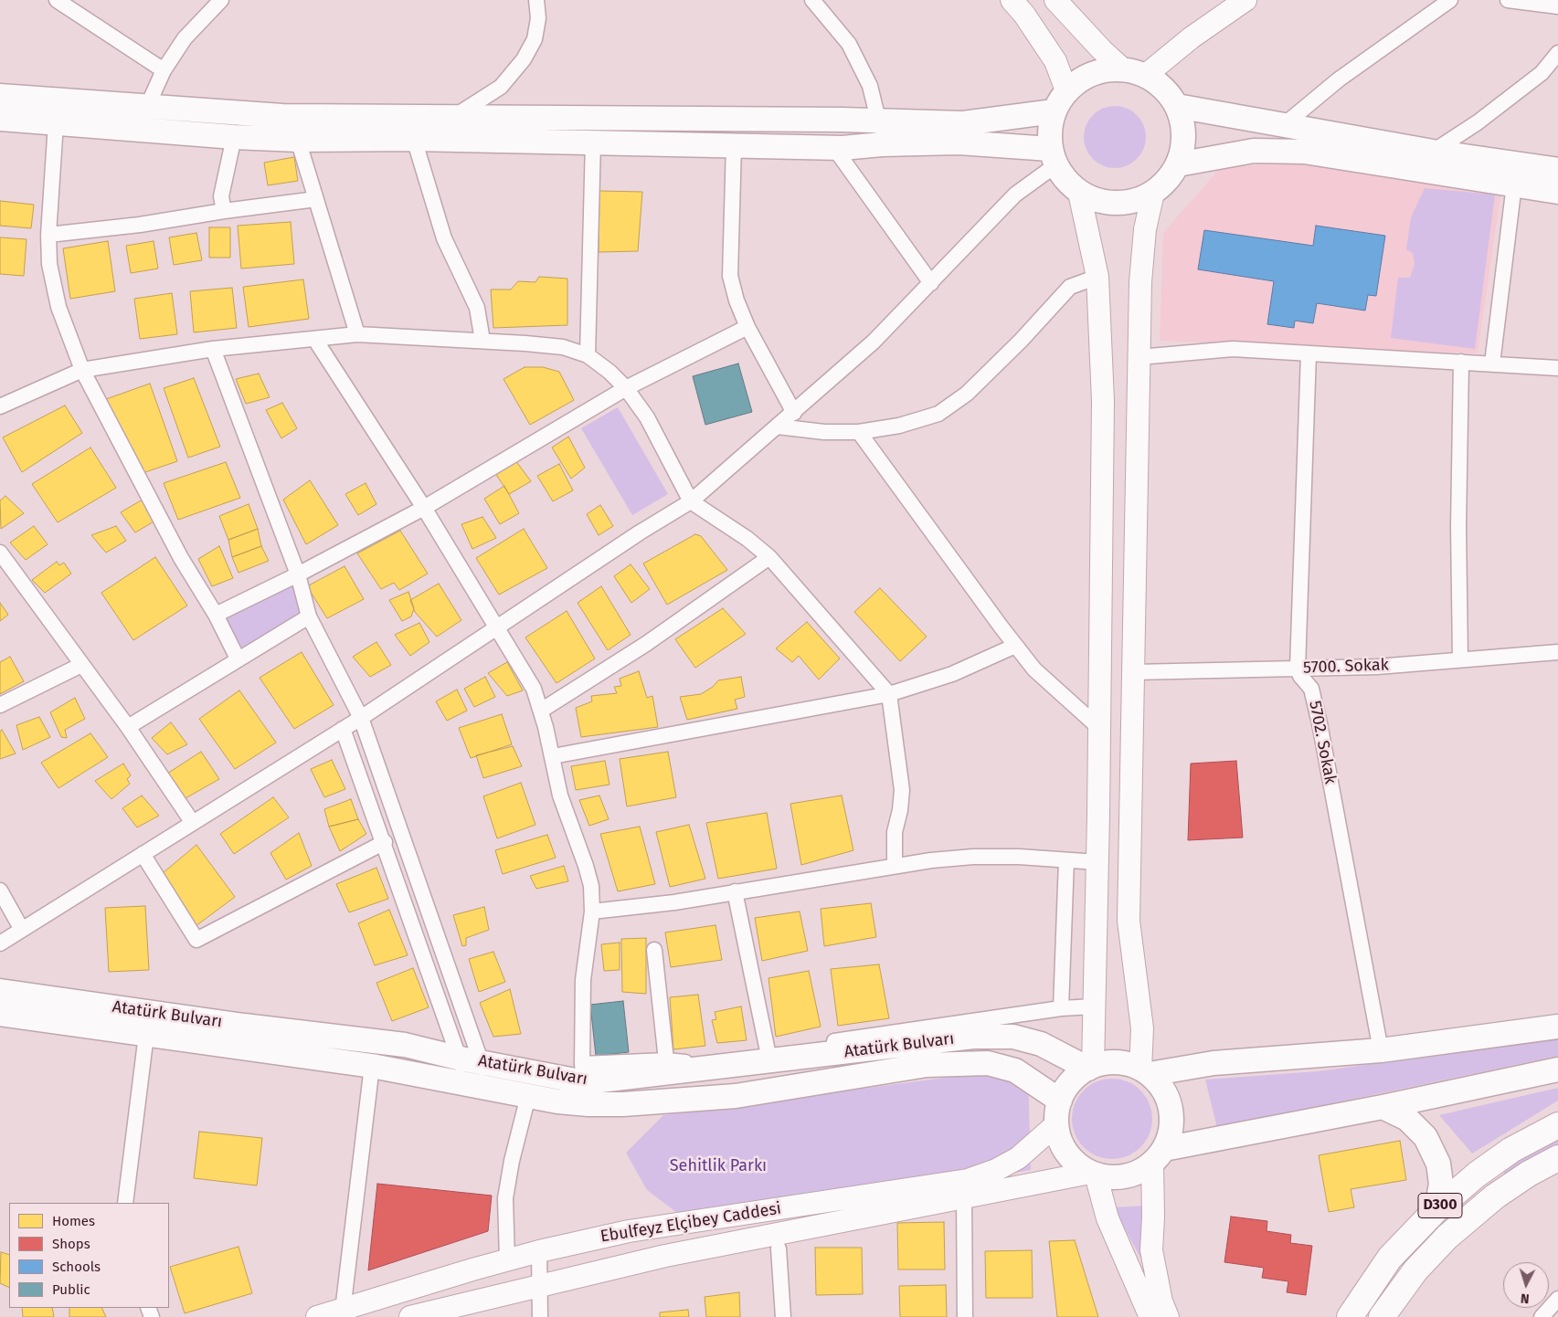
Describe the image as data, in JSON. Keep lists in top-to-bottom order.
{
  "streets": {
    "highway": ["D300"],
    "main road": ["Atatürk Bulvarı", "Ebulfeyz Elçibey Caddesi"],
    "street": ["5700. Sokak", "5702. Sokak"]
  },
  "crossings": [
    ["5700. Sokak", "5702. Sokak"],
    ["Atatürk Bulvarı", "Ebulfeyz Elçibey Caddesi"]
  ],
  "parks": ["Sehitlik Parkı"],
  "legend": [
    "Homes",
    "Shops",
    "Schools",
    "Public"
  ],
  "north": "bottom"
}
